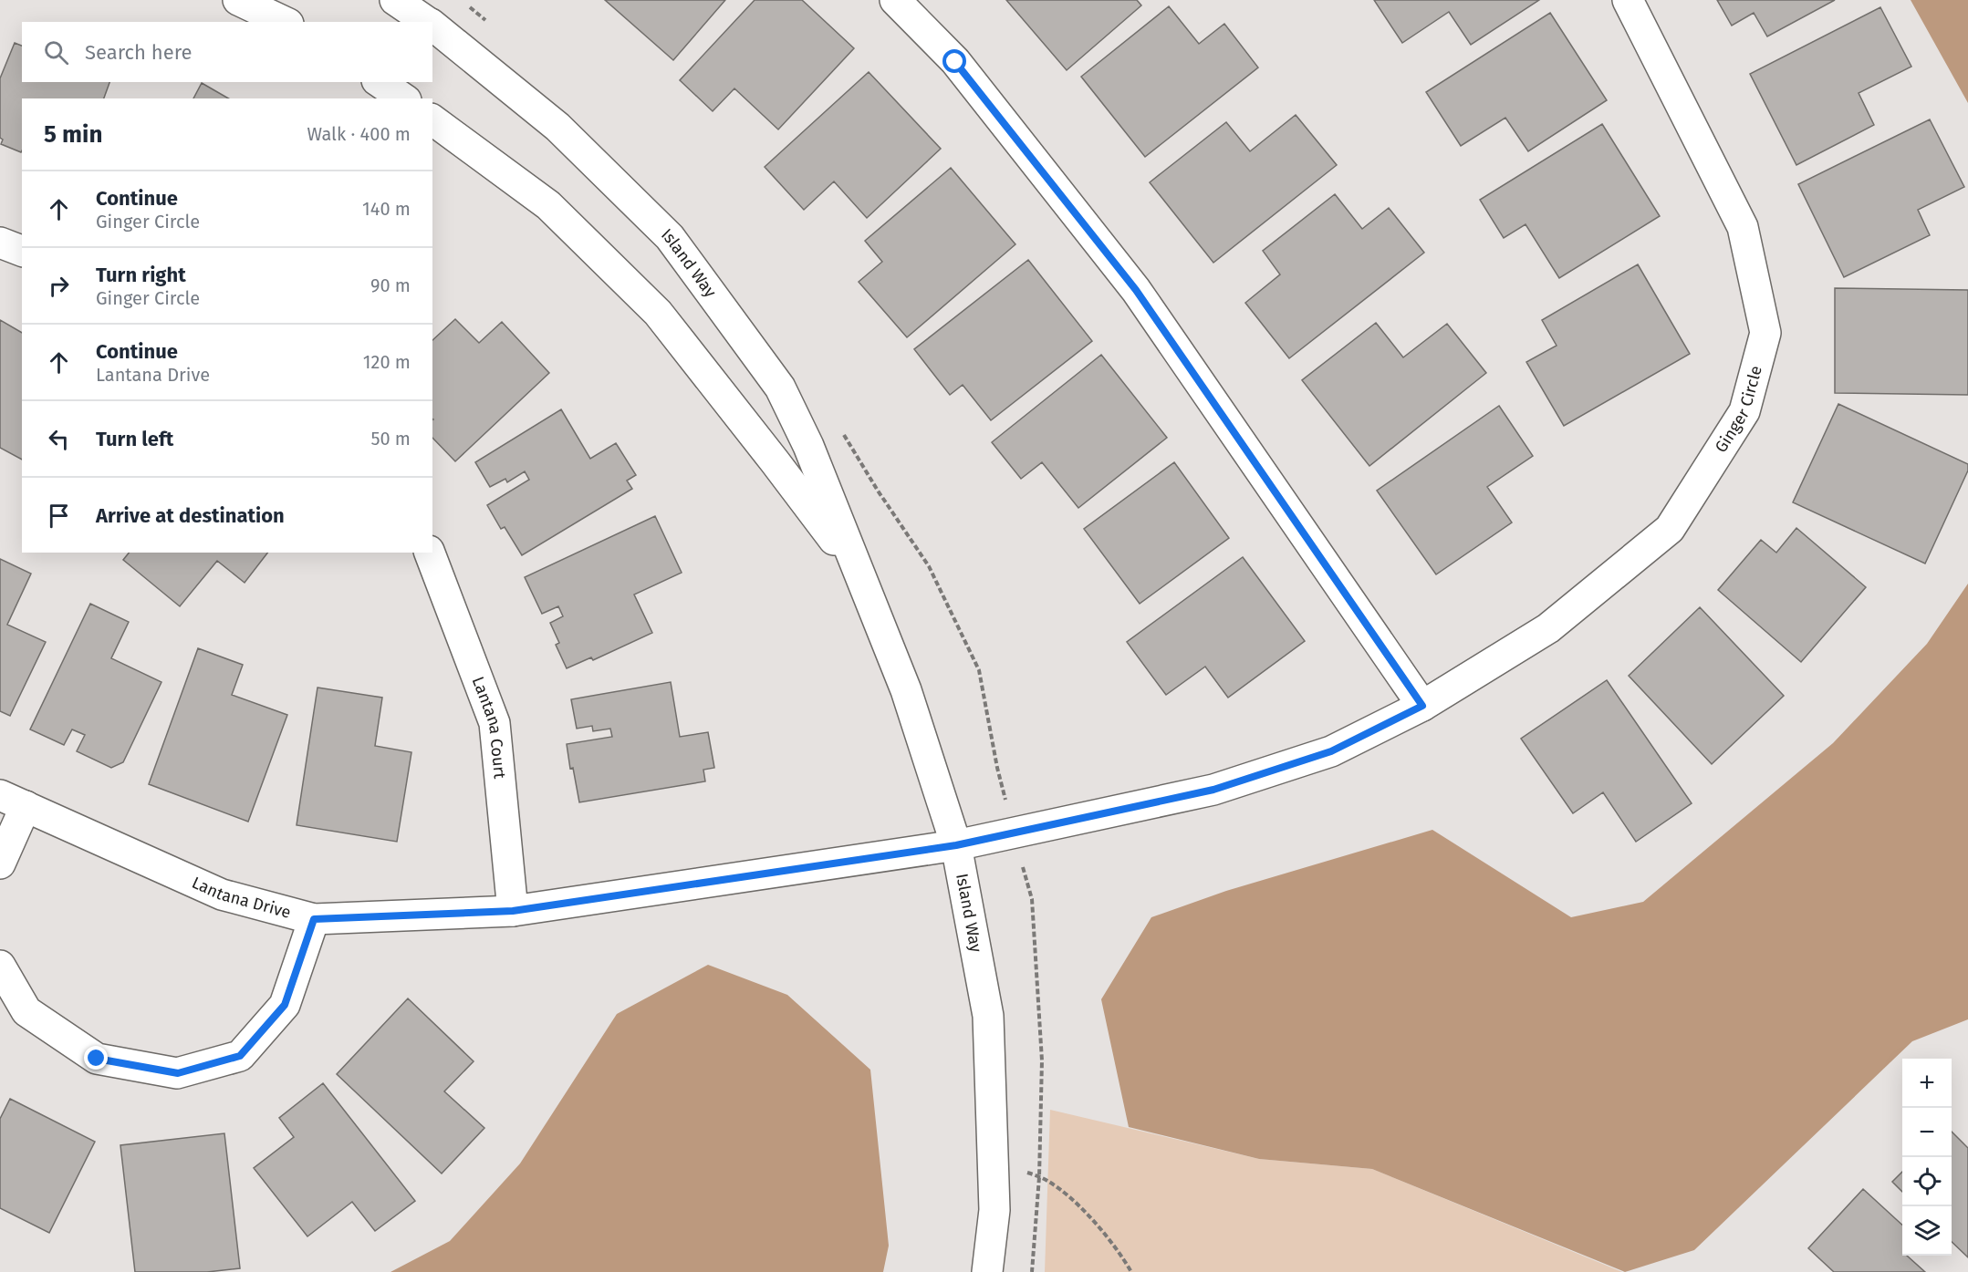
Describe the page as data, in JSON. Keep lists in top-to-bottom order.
{
  "streets": {
    "street": [
      "Island Way",
      "Ginger Circle",
      "Lantana Court",
      "Lantana Drive"
    ]
  },
  "crossings": [
    ["Island Way", "Ginger Circle"],
    ["Island Way", "Lantana Drive"],
    ["Ginger Circle", "Lantana Drive"],
    ["Lantana Court", "Lantana Drive"]
  ],
  "page": {
    "search": "Search here",
    "heading": ["5 min", "Walk · 400 m"],
    "list": [
      ["Continue", "Ginger Circle", "140 m"],
      ["Turn right", "Ginger Circle", "90 m"],
      ["Continue", "Lantana Drive", "120 m"],
      ["Turn left", "50 m"],
      "Arrive at destination"
    ],
    "map_buttons": ["+", "−"]
  }
}
